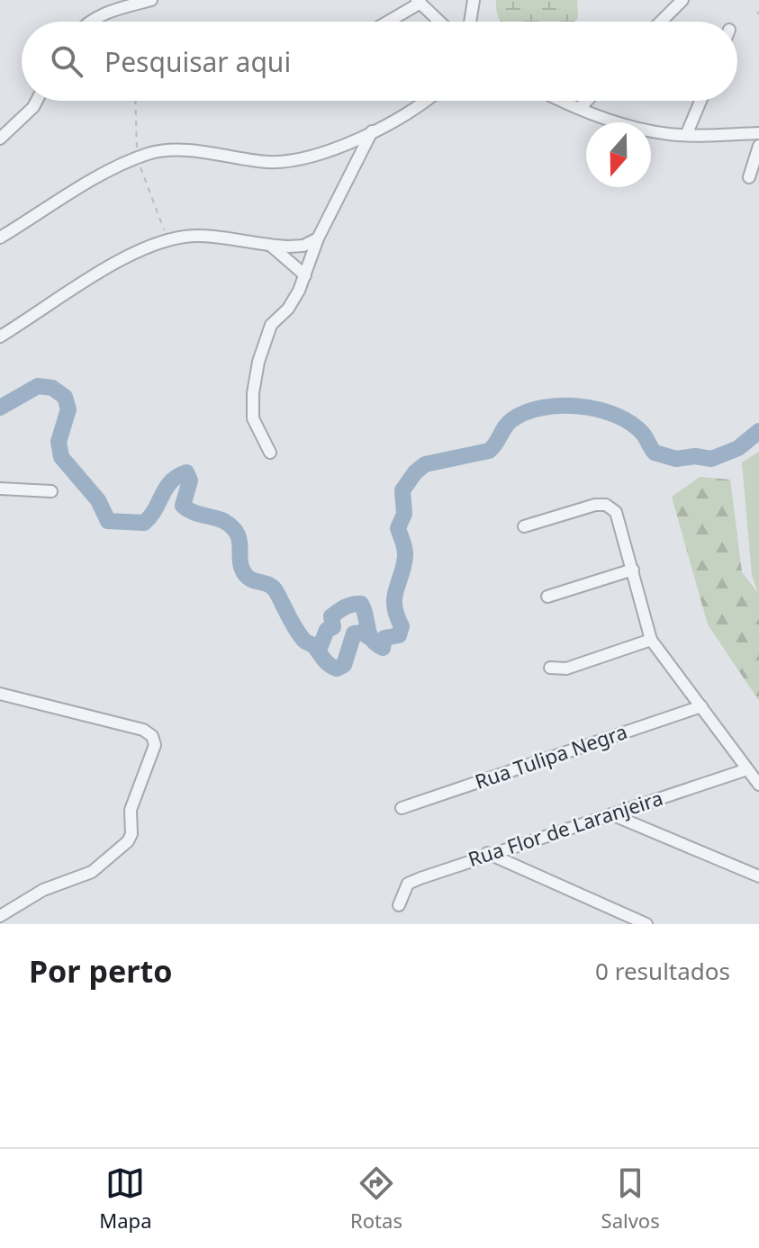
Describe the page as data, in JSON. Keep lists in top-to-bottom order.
{
  "streets": {
    "street": ["Rua Tulipa Negra", "Rua Flor de Laranjeira"]
  },
  "north": "bottom",
  "page": {
    "search": "Pesquisar aqui",
    "heading": ["Por perto", "0 resultados"],
    "nav": ["Mapa", "Rotas", "Salvos"]
  }
}
